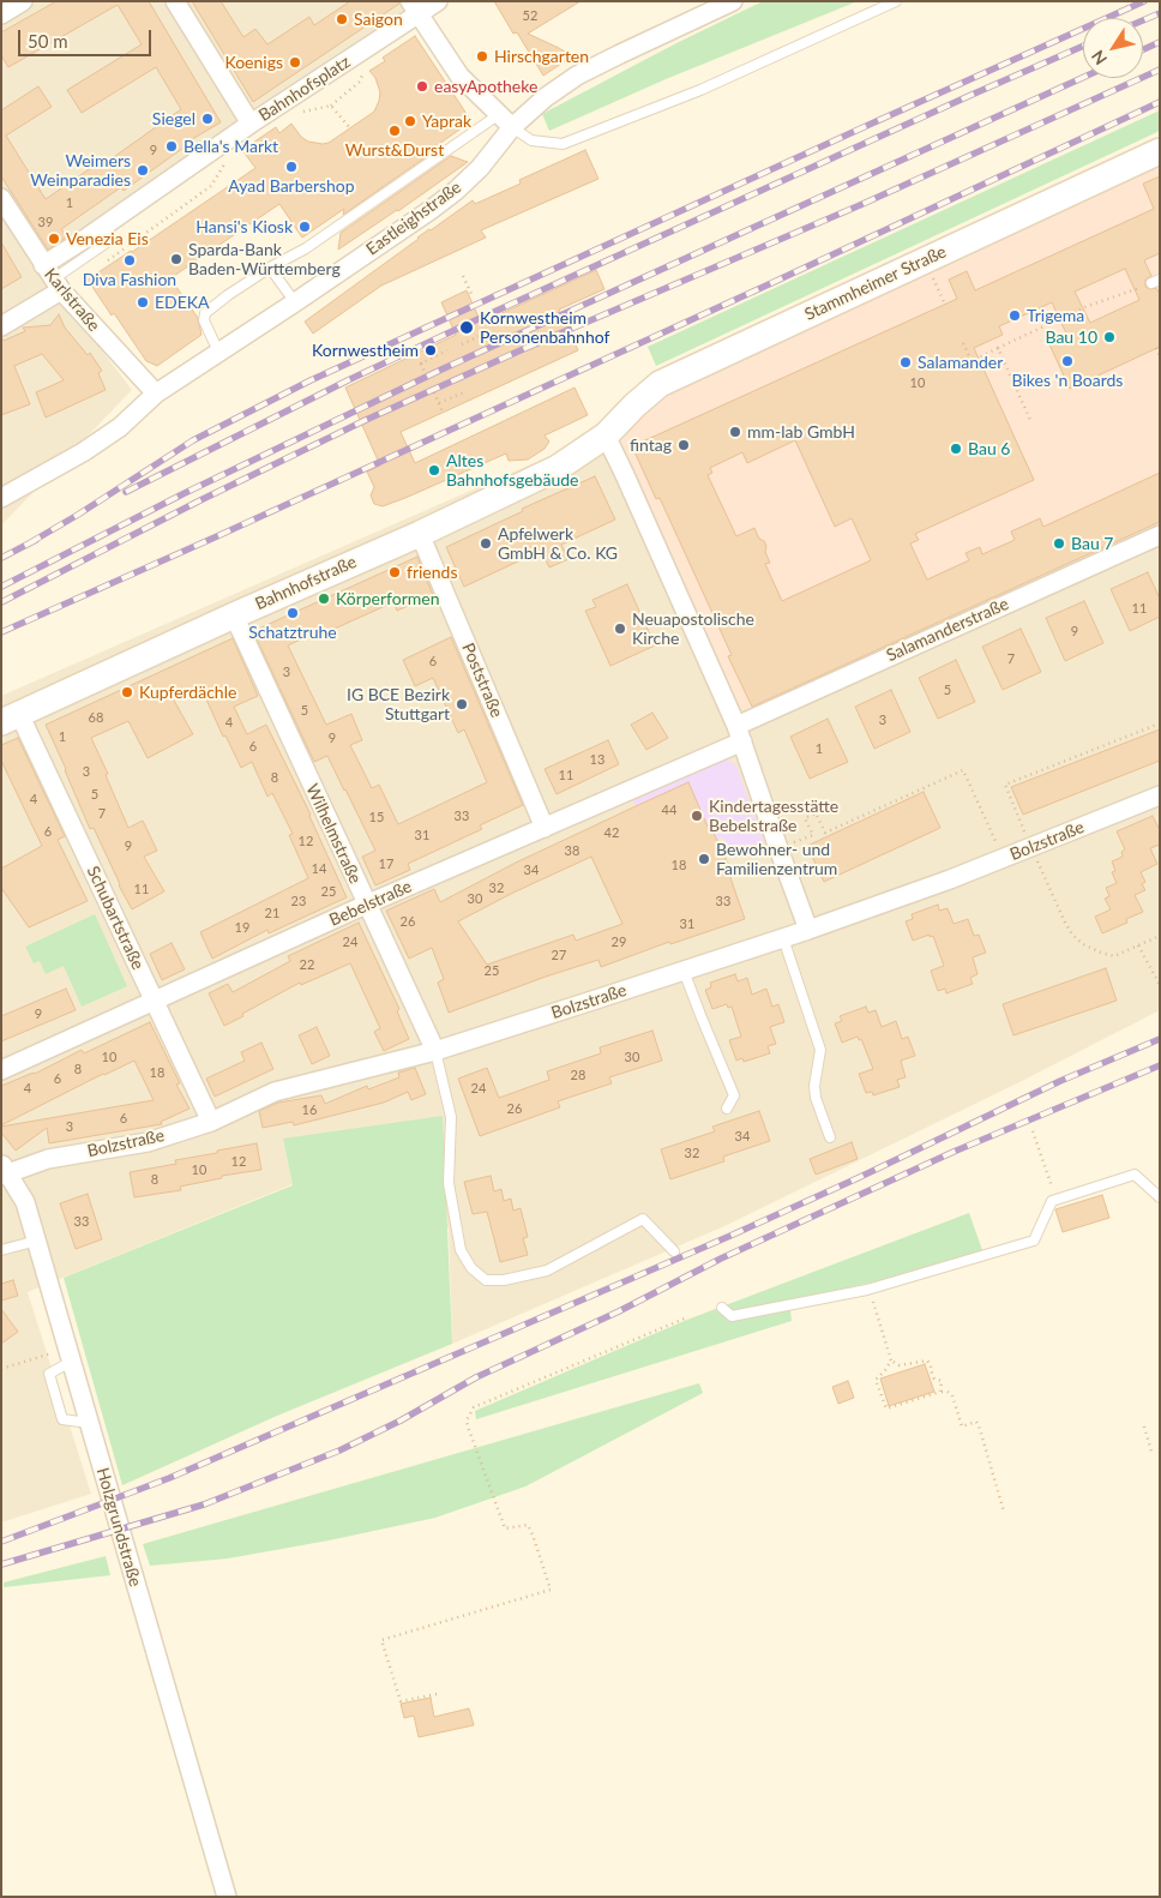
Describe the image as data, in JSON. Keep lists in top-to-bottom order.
{
  "streets": {
    "main road": ["Stammheimer Straße", "Bahnhofstraße"],
    "street": [
      "Bahnhofsplatz",
      "Eastleighstraße",
      "Karlstraße",
      "Salamanderstraße",
      "Poststraße",
      "Wilhelmstraße",
      "Bolzstraße",
      "Bebelstraße",
      "Schubartstraße",
      "Holzgrundstraße"
    ]
  },
  "crossings": [
    ["Bahnhofsplatz", "Karlstraße"],
    ["Eastleighstraße", "Karlstraße"],
    ["Stammheimer Straße", "Bahnhofstraße"],
    ["Bahnhofstraße", "Poststraße"],
    ["Bahnhofstraße", "Wilhelmstraße"],
    ["Bahnhofstraße", "Schubartstraße"],
    ["Salamanderstraße", "Bebelstraße"],
    ["Poststraße", "Bebelstraße"],
    ["Wilhelmstraße", "Bolzstraße"],
    ["Wilhelmstraße", "Bebelstraße"],
    ["Bolzstraße", "Schubartstraße"],
    ["Bolzstraße", "Holzgrundstraße"],
    ["Bebelstraße", "Schubartstraße"]
  ],
  "places": [
    "Saigon",
    "Hirschgarten",
    "Koenigs",
    "easyApotheke",
    "Siegel",
    "Yaprak",
    "Wurst&Durst",
    "Bella's Markt",
    "Ayad Barbershop",
    "Weimers Weinparadies",
    "Hansi's Kiosk",
    "Venezia Eis",
    "Sparda-Bank Baden-Württemberg",
    "Diva Fashion",
    "EDEKA",
    "Trigema",
    "Kornwestheim Personenbahnhof",
    "Bau 10",
    "Kornwestheim",
    "Bikes 'n Boards",
    "Salamander",
    "mm-lab GmbH",
    "fintag",
    "Bau 6",
    "Altes Bahnhofsgebäude",
    "Apfelwerk GmbH & Co. KG",
    "Bau 7",
    "friends",
    "Körperformen",
    "Schatztruhe",
    "Neuapostolische Kirche",
    "Kupferdächle",
    "IG BCE Bezirk Stuttgart",
    "Kindertagesstätte Bebelstraße",
    "Bewohner- und Familienzentrum"
  ],
  "house_numbers": [
    "52",
    "9",
    "1",
    "39",
    "10",
    "11",
    "9",
    "7",
    "6",
    "3",
    "5",
    "5",
    "68",
    "3",
    "4",
    "1",
    "9",
    "6",
    "1",
    "13",
    "3",
    "11",
    "8",
    "5",
    "4",
    "44",
    "7",
    "33",
    "15",
    "6",
    "42",
    "31",
    "12",
    "9",
    "38",
    "17",
    "18",
    "14",
    "34",
    "32",
    "11",
    "25",
    "30",
    "23",
    "33",
    "21",
    "26",
    "31",
    "19",
    "24",
    "29",
    "27",
    "22",
    "25",
    "9",
    "10",
    "30",
    "8",
    "18",
    "28",
    "6",
    "4",
    "24",
    "26",
    "16",
    "6",
    "3",
    "34",
    "32",
    "12",
    "10",
    "8",
    "33"
  ],
  "scale_bar": "50 m",
  "north": "bottom left"
}
